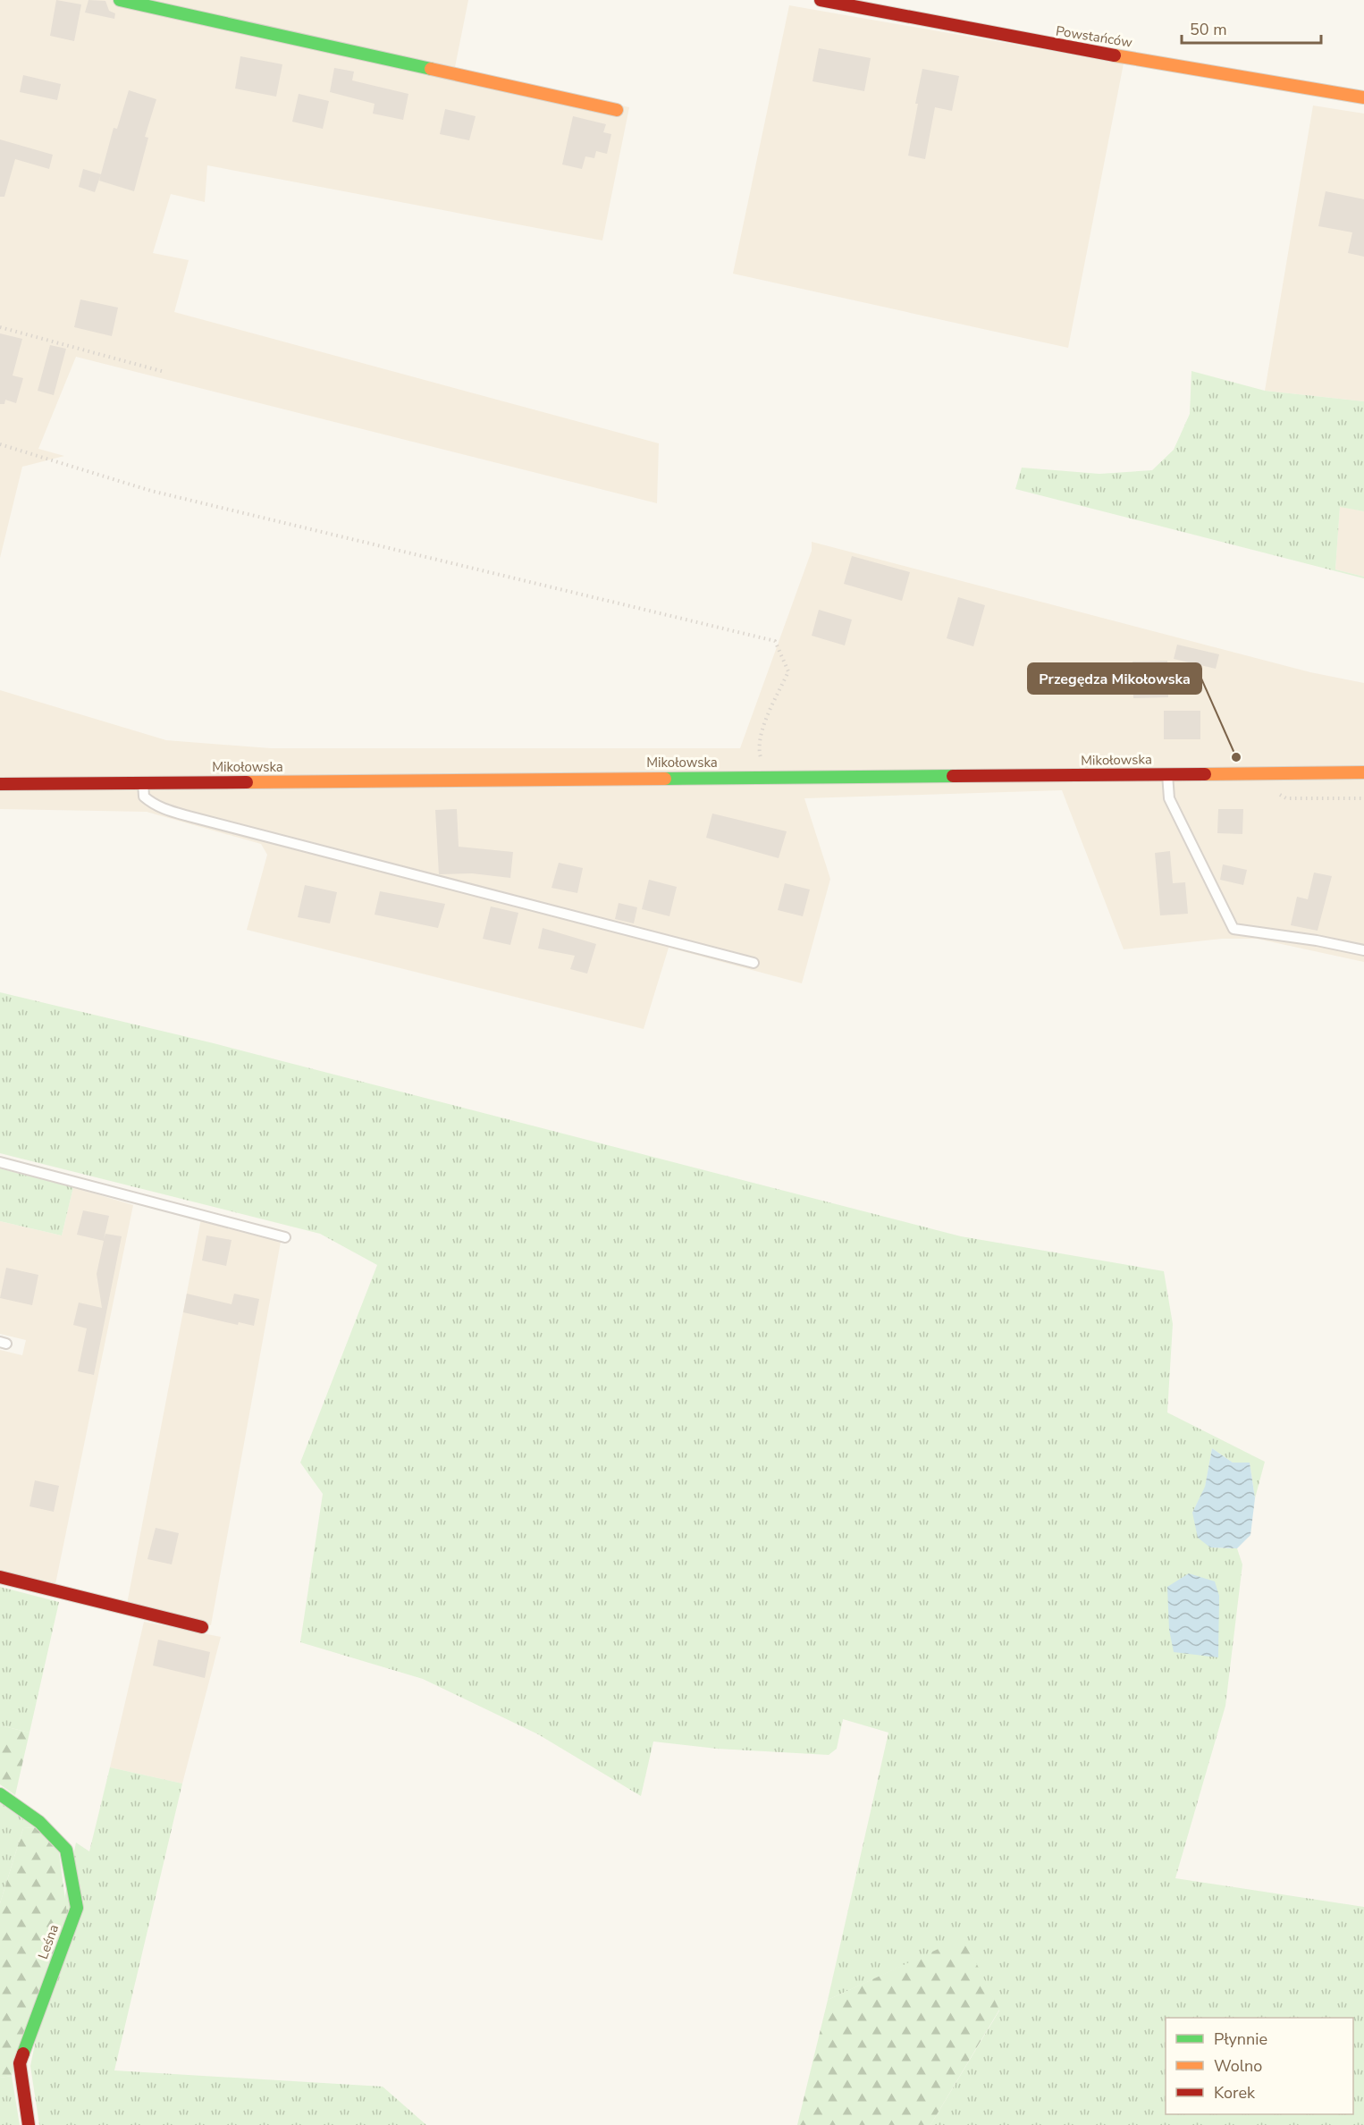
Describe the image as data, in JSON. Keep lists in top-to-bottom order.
{
  "streets": {
    "street": ["Powstańców", "Mikołowska", "Leśna"]
  },
  "places": ["Przegędza Mikołowska"],
  "legend": ["Płynnie", "Wolno", "Korek"],
  "scale_bar": "50 m"
}
